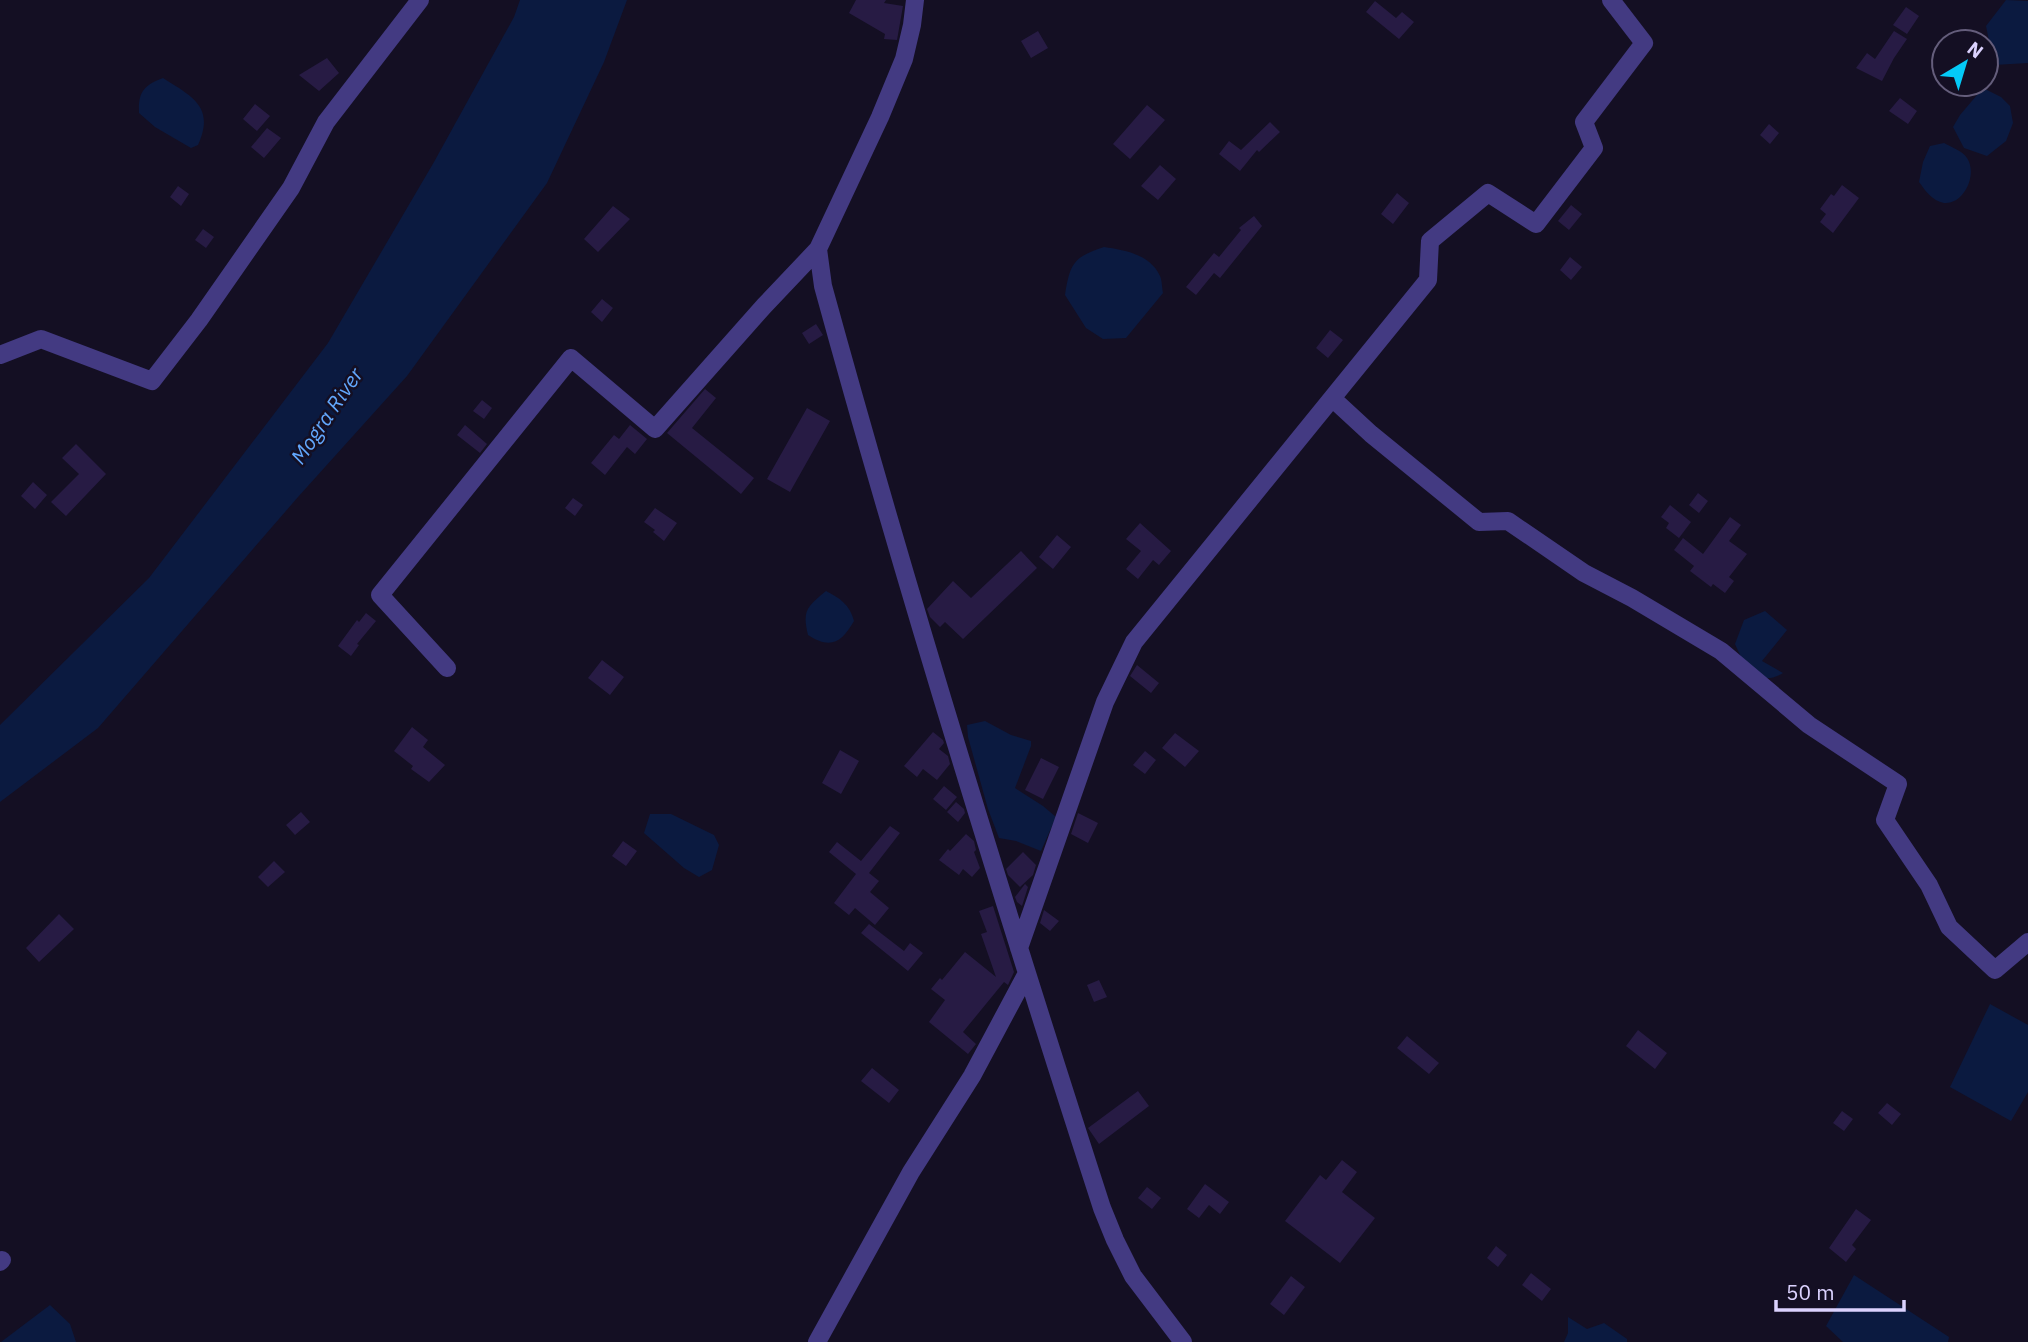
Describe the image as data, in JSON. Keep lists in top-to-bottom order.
{
  "water": ["Mogra River"],
  "scale_bar": "50 m",
  "north": "top right"
}
